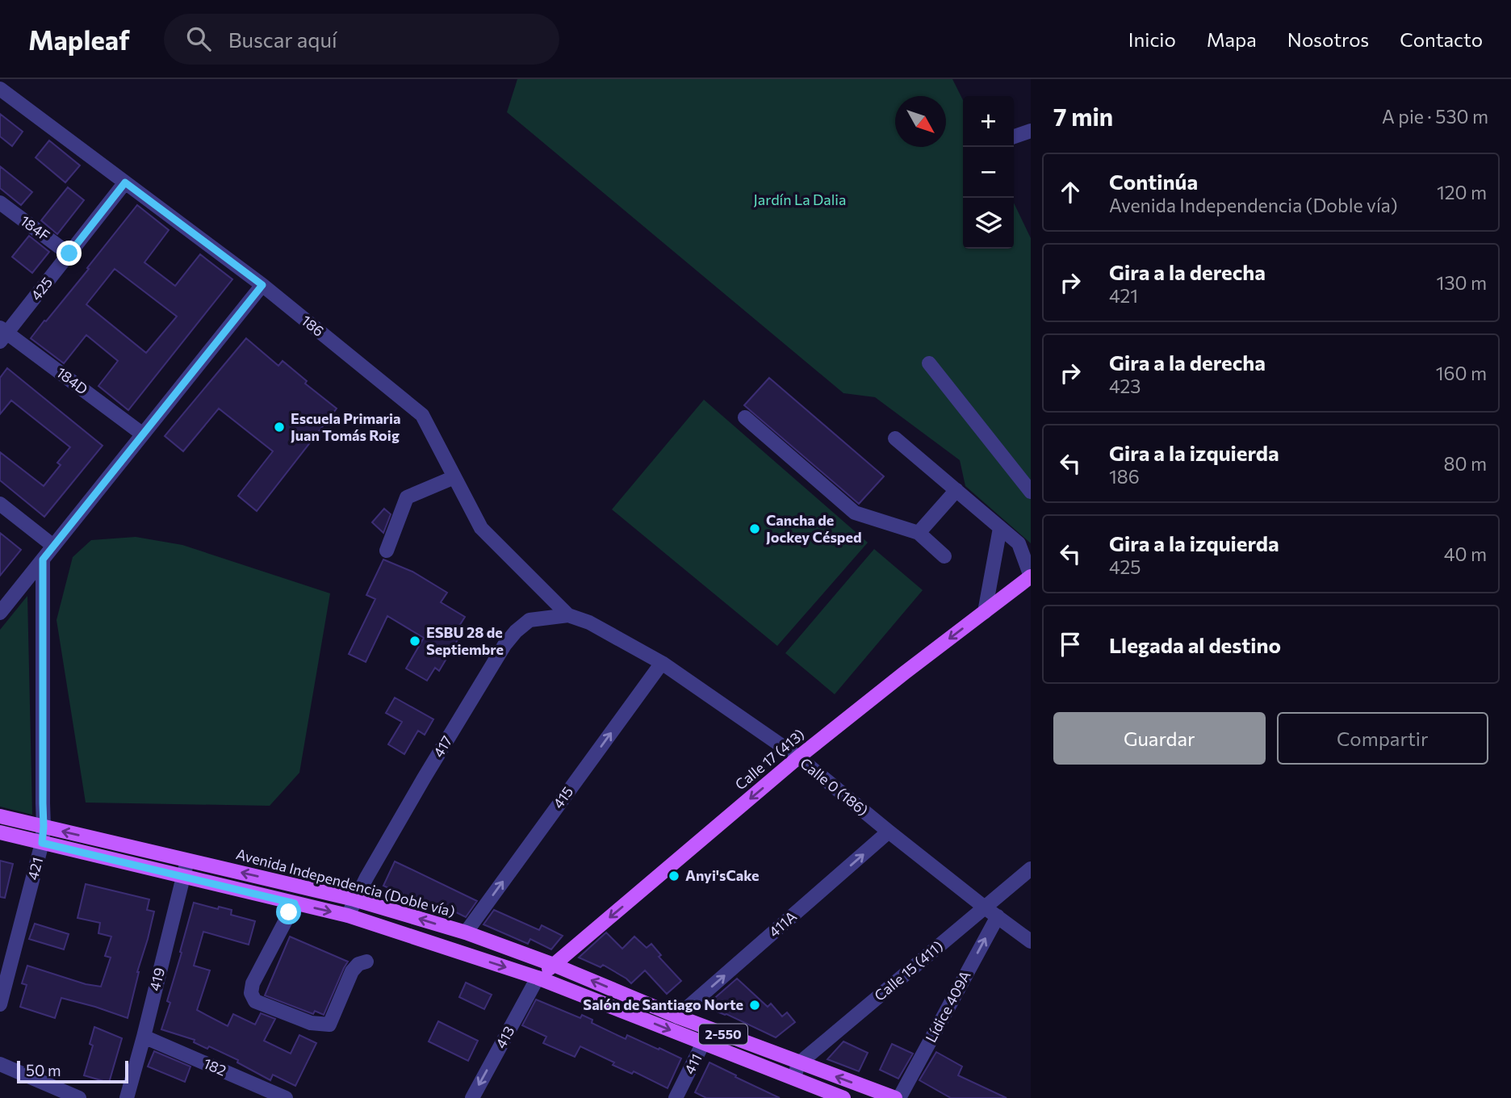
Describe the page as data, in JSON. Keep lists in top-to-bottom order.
{
  "streets": {
    "main road": ["Calle 17 (413)", "Avenida Independencia (Doble vía)", "2-550"],
    "street": [
      "184F",
      "425",
      "186",
      "184D",
      "417",
      "Calle 0 (186)",
      "415",
      "421",
      "411A",
      "Calle 15 (411)",
      "419",
      "Lídice 409A",
      "413",
      "411",
      "182"
    ]
  },
  "crossings": [
    ["184F", "425"],
    ["425", "186"],
    ["425", "184D"],
    ["186", "417"],
    ["186", "Calle 0 (186)"],
    ["417", "Calle 0 (186)"],
    ["417", "Avenida Independencia (Doble vía)"],
    ["417", "2-550"],
    ["Calle 17 (413)", "Calle 0 (186)"],
    ["Calle 17 (413)", "Avenida Independencia (Doble vía)"],
    ["Calle 17 (413)", "2-550"],
    ["Calle 17 (413)", "413"],
    ["Calle 0 (186)", "415"],
    ["Calle 0 (186)", "411A"],
    ["Calle 0 (186)", "Calle 15 (411)"],
    ["Calle 0 (186)", "Lídice 409A"],
    ["415", "Avenida Independencia (Doble vía)"],
    ["421", "Avenida Independencia (Doble vía)"],
    ["421", "2-550"],
    ["Avenida Independencia (Doble vía)", "411A"],
    ["Avenida Independencia (Doble vía)", "Calle 15 (411)"],
    ["Avenida Independencia (Doble vía)", "419"],
    ["Avenida Independencia (Doble vía)", "Lídice 409A"],
    ["Avenida Independencia (Doble vía)", "411"],
    ["Calle 15 (411)", "2-550"],
    ["419", "2-550"],
    ["419", "182"],
    ["2-550", "413"],
    ["2-550", "411"]
  ],
  "one_way": [
    "Calle 17 (413)",
    "415",
    "411A",
    "Lídice 409A",
    "413"
  ],
  "parks": ["Jardín La Dalia"],
  "places": [
    "Escuela Primaria Juan Tomás Roig",
    "Cancha de Jockey Césped",
    "ESBU 28 de Septiembre",
    "Anyi'sCake",
    "Salón de Santiago Norte"
  ],
  "scale_bar": "50 m",
  "north": "bottom right",
  "page": {
    "header": "Mapleaf",
    "search": "Buscar aquí",
    "nav": [
      "Inicio",
      "Mapa",
      "Nosotros",
      "Contacto"
    ],
    "heading": ["7 min", "A pie · 530 m"],
    "map_buttons": ["+", "−"],
    "list": [
      ["Continúa", "Avenida Independencia (Doble vía)", "120 m"],
      ["Gira a la derecha", "421", "130 m"],
      ["Gira a la derecha", "423", "160 m"],
      ["Gira a la izquierda", "186", "80 m"],
      ["Gira a la izquierda", "425", "40 m"],
      "Llegada al destino"
    ],
    "buttons": ["Guardar", "Compartir"],
    "scale": "50 m"
  }
}
